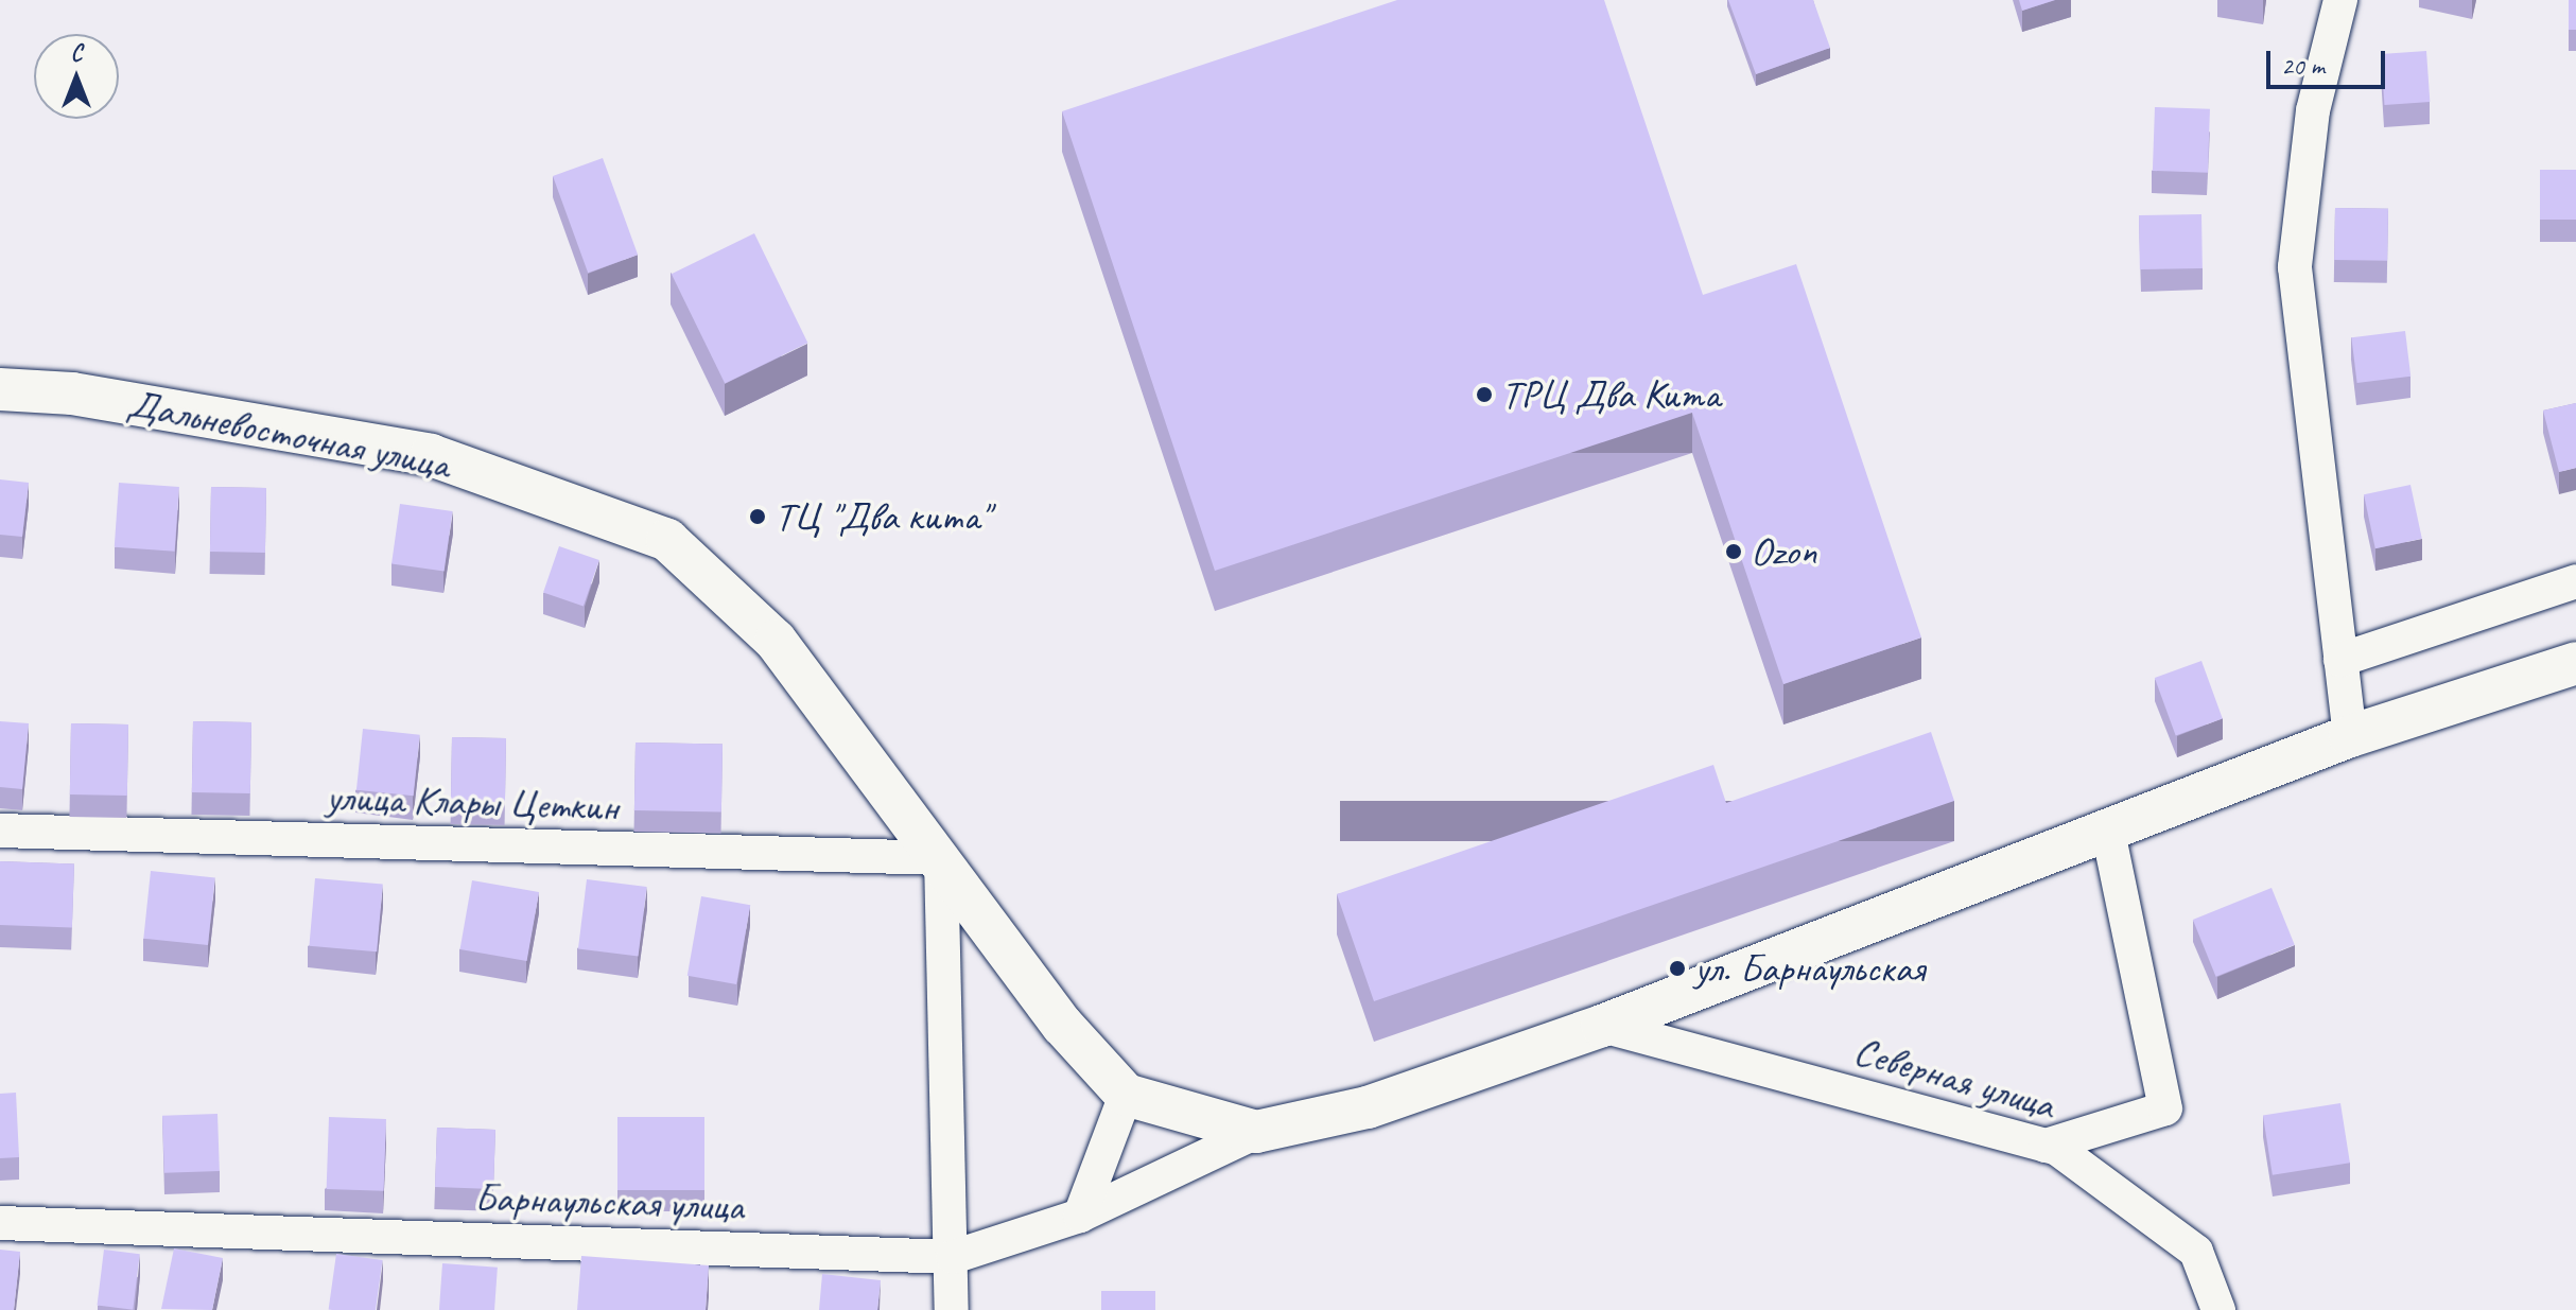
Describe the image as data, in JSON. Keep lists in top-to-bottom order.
{
  "streets": {
    "street": [
      "Дальневосточная улица",
      "улица Клары Цеткин",
      "Северная улица",
      "Барнаульская улица"
    ]
  },
  "crossings": [
    ["Дальневосточная улица", "улица Клары Цеткин"]
  ],
  "places": [
    "ТРЦ Два Кита",
    "ТЦ \"Два кита\"",
    "Ozon",
    "ул. Барнаульская"
  ],
  "scale_bar": "20 m",
  "north": "top"
}
